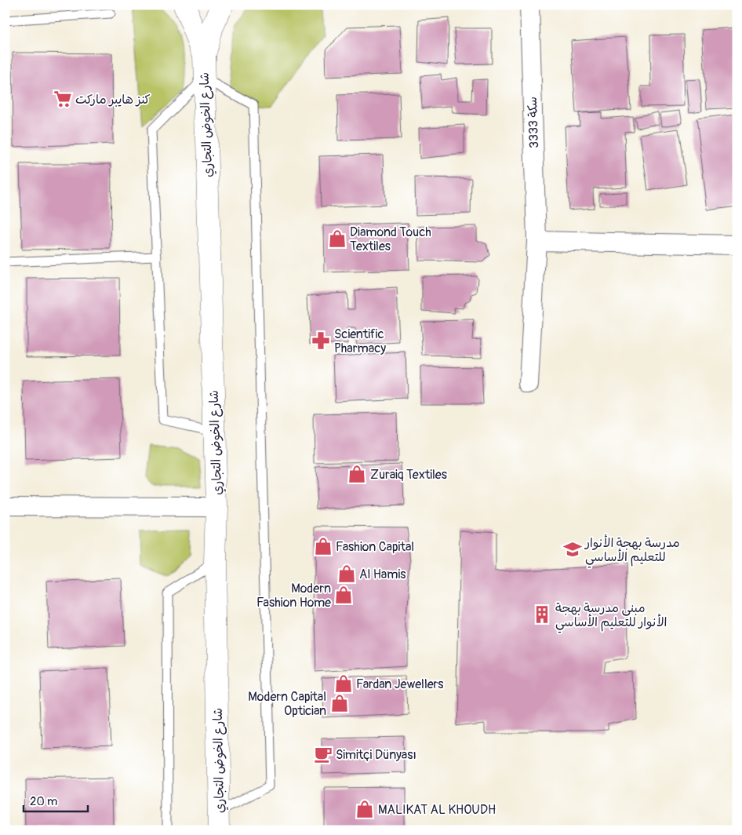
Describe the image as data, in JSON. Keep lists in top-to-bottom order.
{
  "streets": {
    "street": ["سكة 3333", "شارع الخوض التجاري"]
  },
  "places": {
    "supermarket": ["كنز هايبر ماركت"],
    "shop": [
      "Diamond Touch Textiles",
      "Zuraiq Textiles",
      "Fashion Capital",
      "Al Hamis",
      "Modern Fashion Home",
      "Fardan Jewellers",
      "Modern Capital Optician",
      "MALIKAT AL KHOUDH"
    ],
    "pharmacy": ["Scientific Pharmacy"],
    "school or university": ["مدرسة بهجة الأنوار للتعليم الأساسي"],
    "building": ["مبنى مدرسة بهجة الأنوار للتعليم الأساسي"],
    "cafe": ["Simitçi Dünyası"]
  },
  "scale_bar": "20 m"
}
